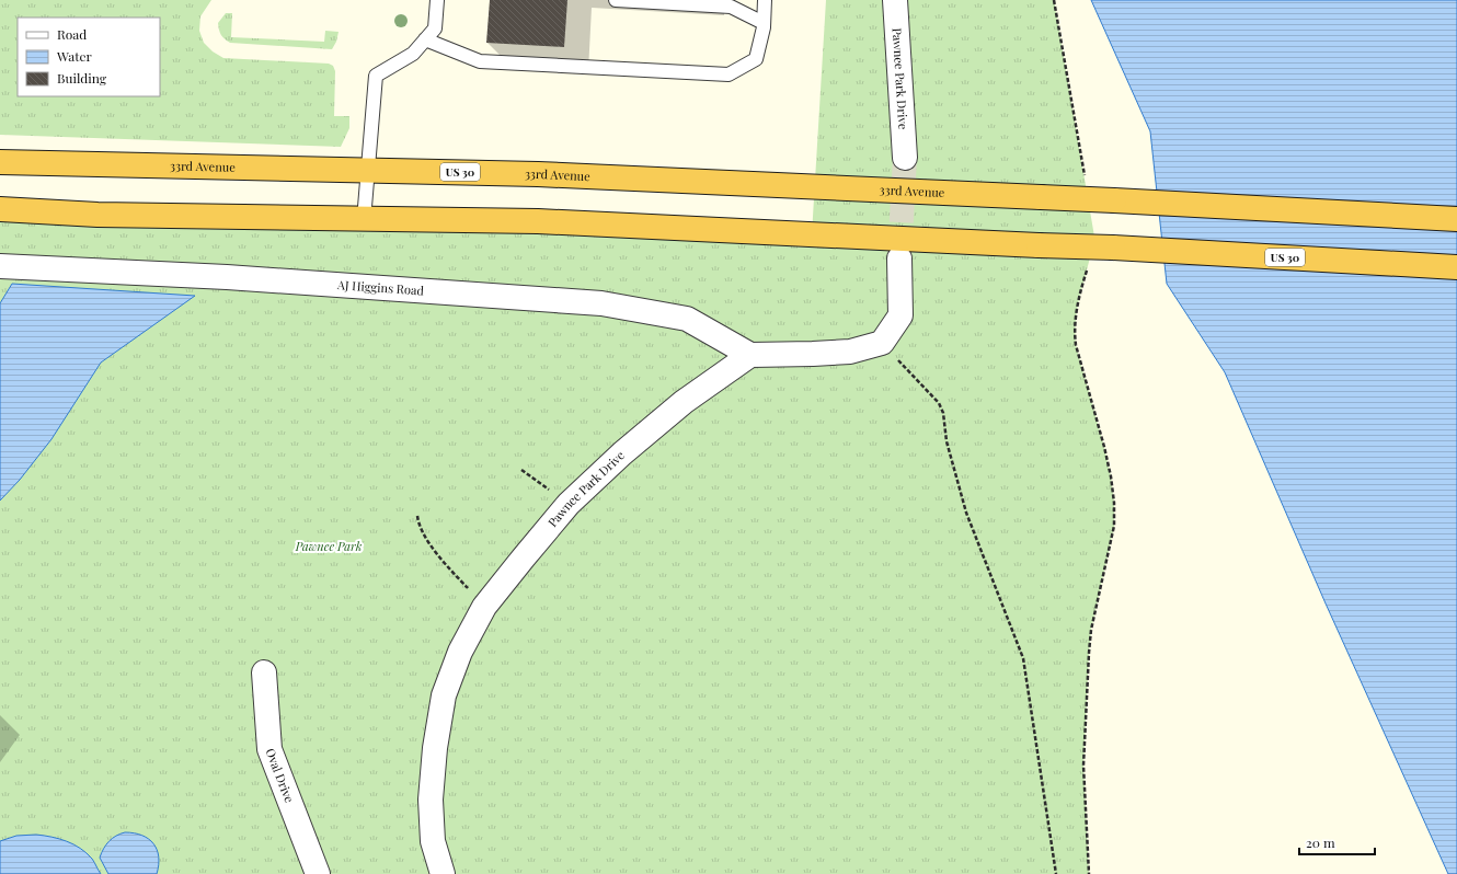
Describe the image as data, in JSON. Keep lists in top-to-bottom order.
{
  "streets": {
    "highway": ["33rd Avenue", "US 30"],
    "street": ["Pawnee Park Drive", "AJ Higgins Road", "Oval Drive"]
  },
  "crossings": [
    ["Pawnee Park Drive", "AJ Higgins Road"]
  ],
  "parks": ["Pawnee Park"],
  "legend": ["Road", "Water", "Building"],
  "scale_bar": "20 m"
}
